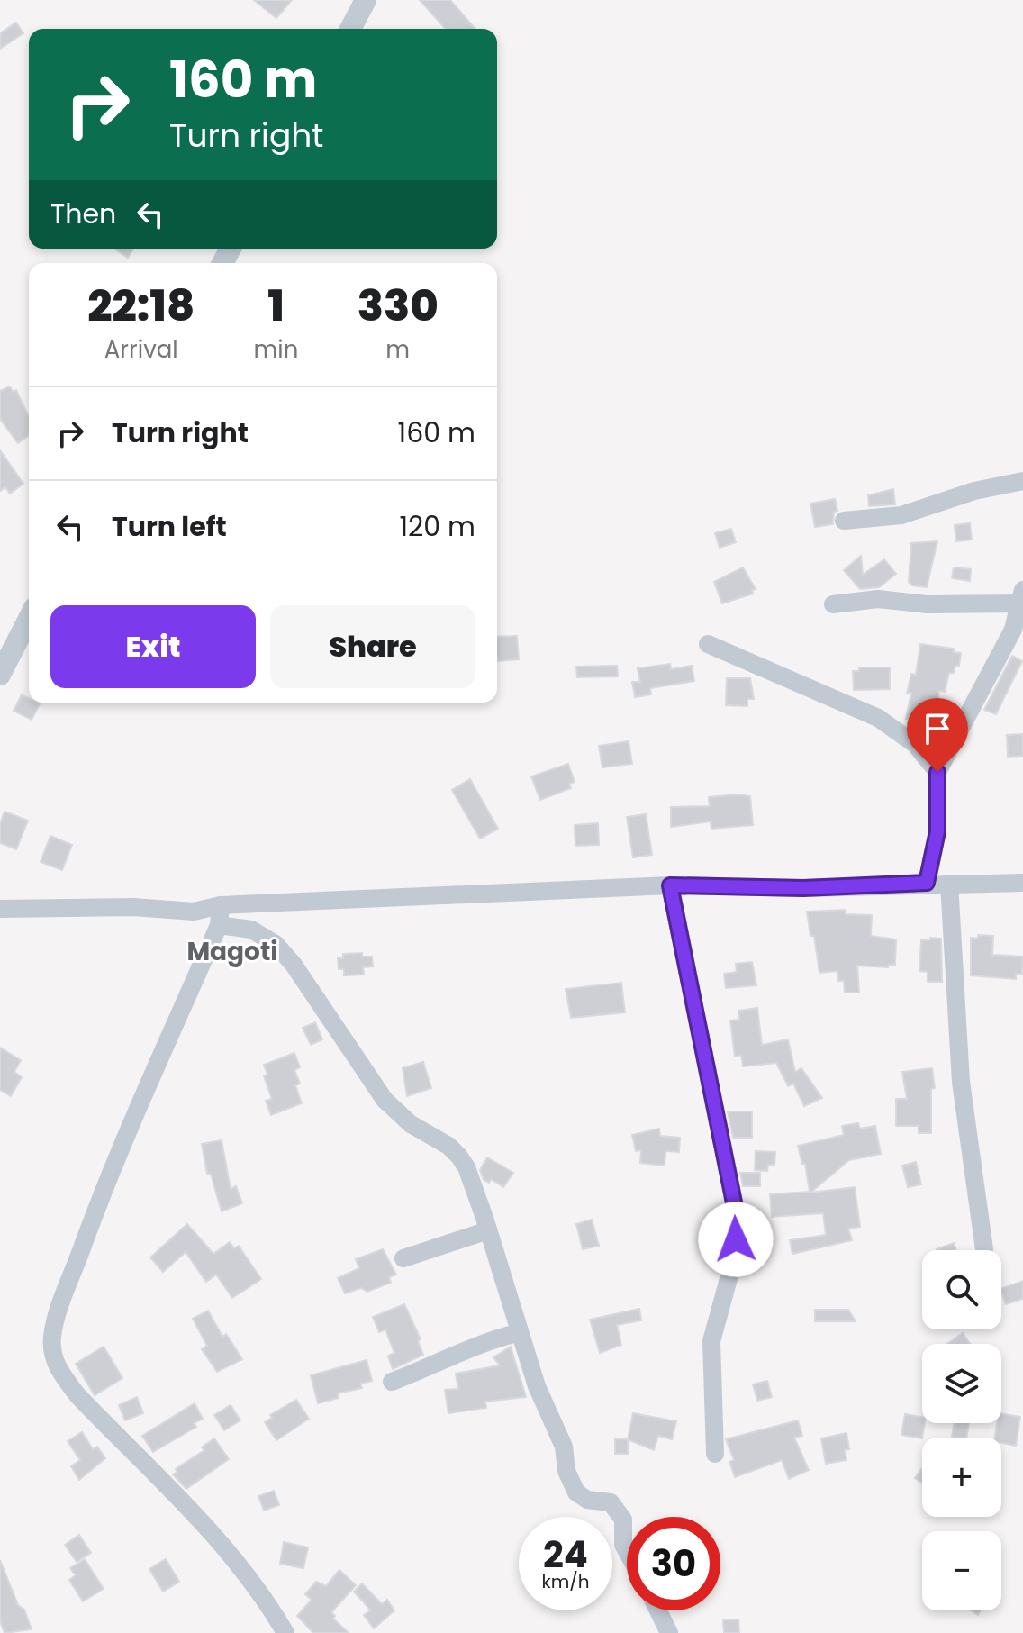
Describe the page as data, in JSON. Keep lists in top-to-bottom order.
{
  "districts": ["Magoti"],
  "page": {
    "turn": ["160 m", "Turn right"],
    "then": "Then",
    "eta": [
      "22:18",
      "Arrival",
      "1",
      "min",
      "330",
      "m"
    ],
    "list": [
      {
        "name": "Turn right",
        "value": "160 m"
      },
      {
        "name": "Turn left",
        "value": "120 m"
      }
    ],
    "buttons": ["Exit", "Share"],
    "map_buttons": ["+", "−"],
    "speed": "24 km/h",
    "limit": "30"
  }
}
